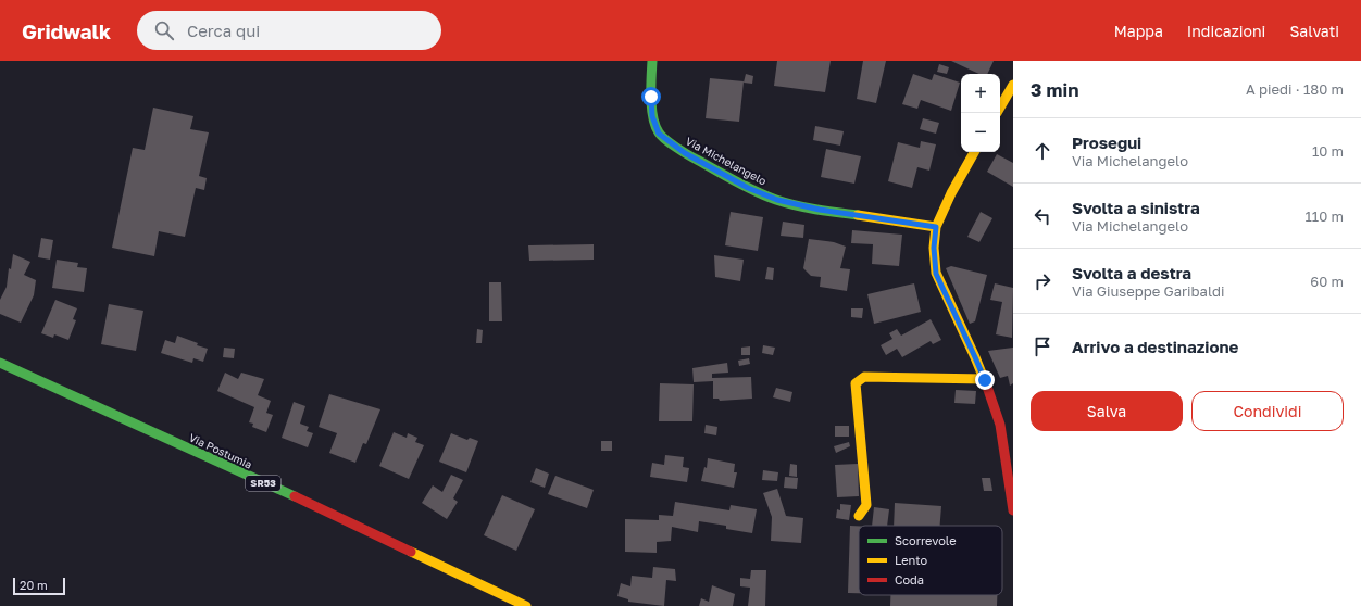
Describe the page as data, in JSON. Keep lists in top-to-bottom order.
{
  "streets": {
    "street": ["Via Michelangelo", "Via Postumia", "SR53"]
  },
  "legend": ["Scorrevole", "Lento", "Coda"],
  "scale_bar": "20 m",
  "page": {
    "header": "Gridwalk",
    "search": "Cerca qui",
    "nav": ["Mappa", "Indicazioni", "Salvati"],
    "heading": ["3 min", "A piedi · 180 m"],
    "map_buttons": ["+", "−"],
    "list": [
      ["Prosegui", "Via Michelangelo", "10 m"],
      ["Svolta a sinistra", "Via Michelangelo", "110 m"],
      ["Svolta a destra", "Via Giuseppe Garibaldi", "60 m"],
      "Arrivo a destinazione"
    ],
    "buttons": ["Salva", "Condividi"],
    "scale": "20 m"
  }
}
